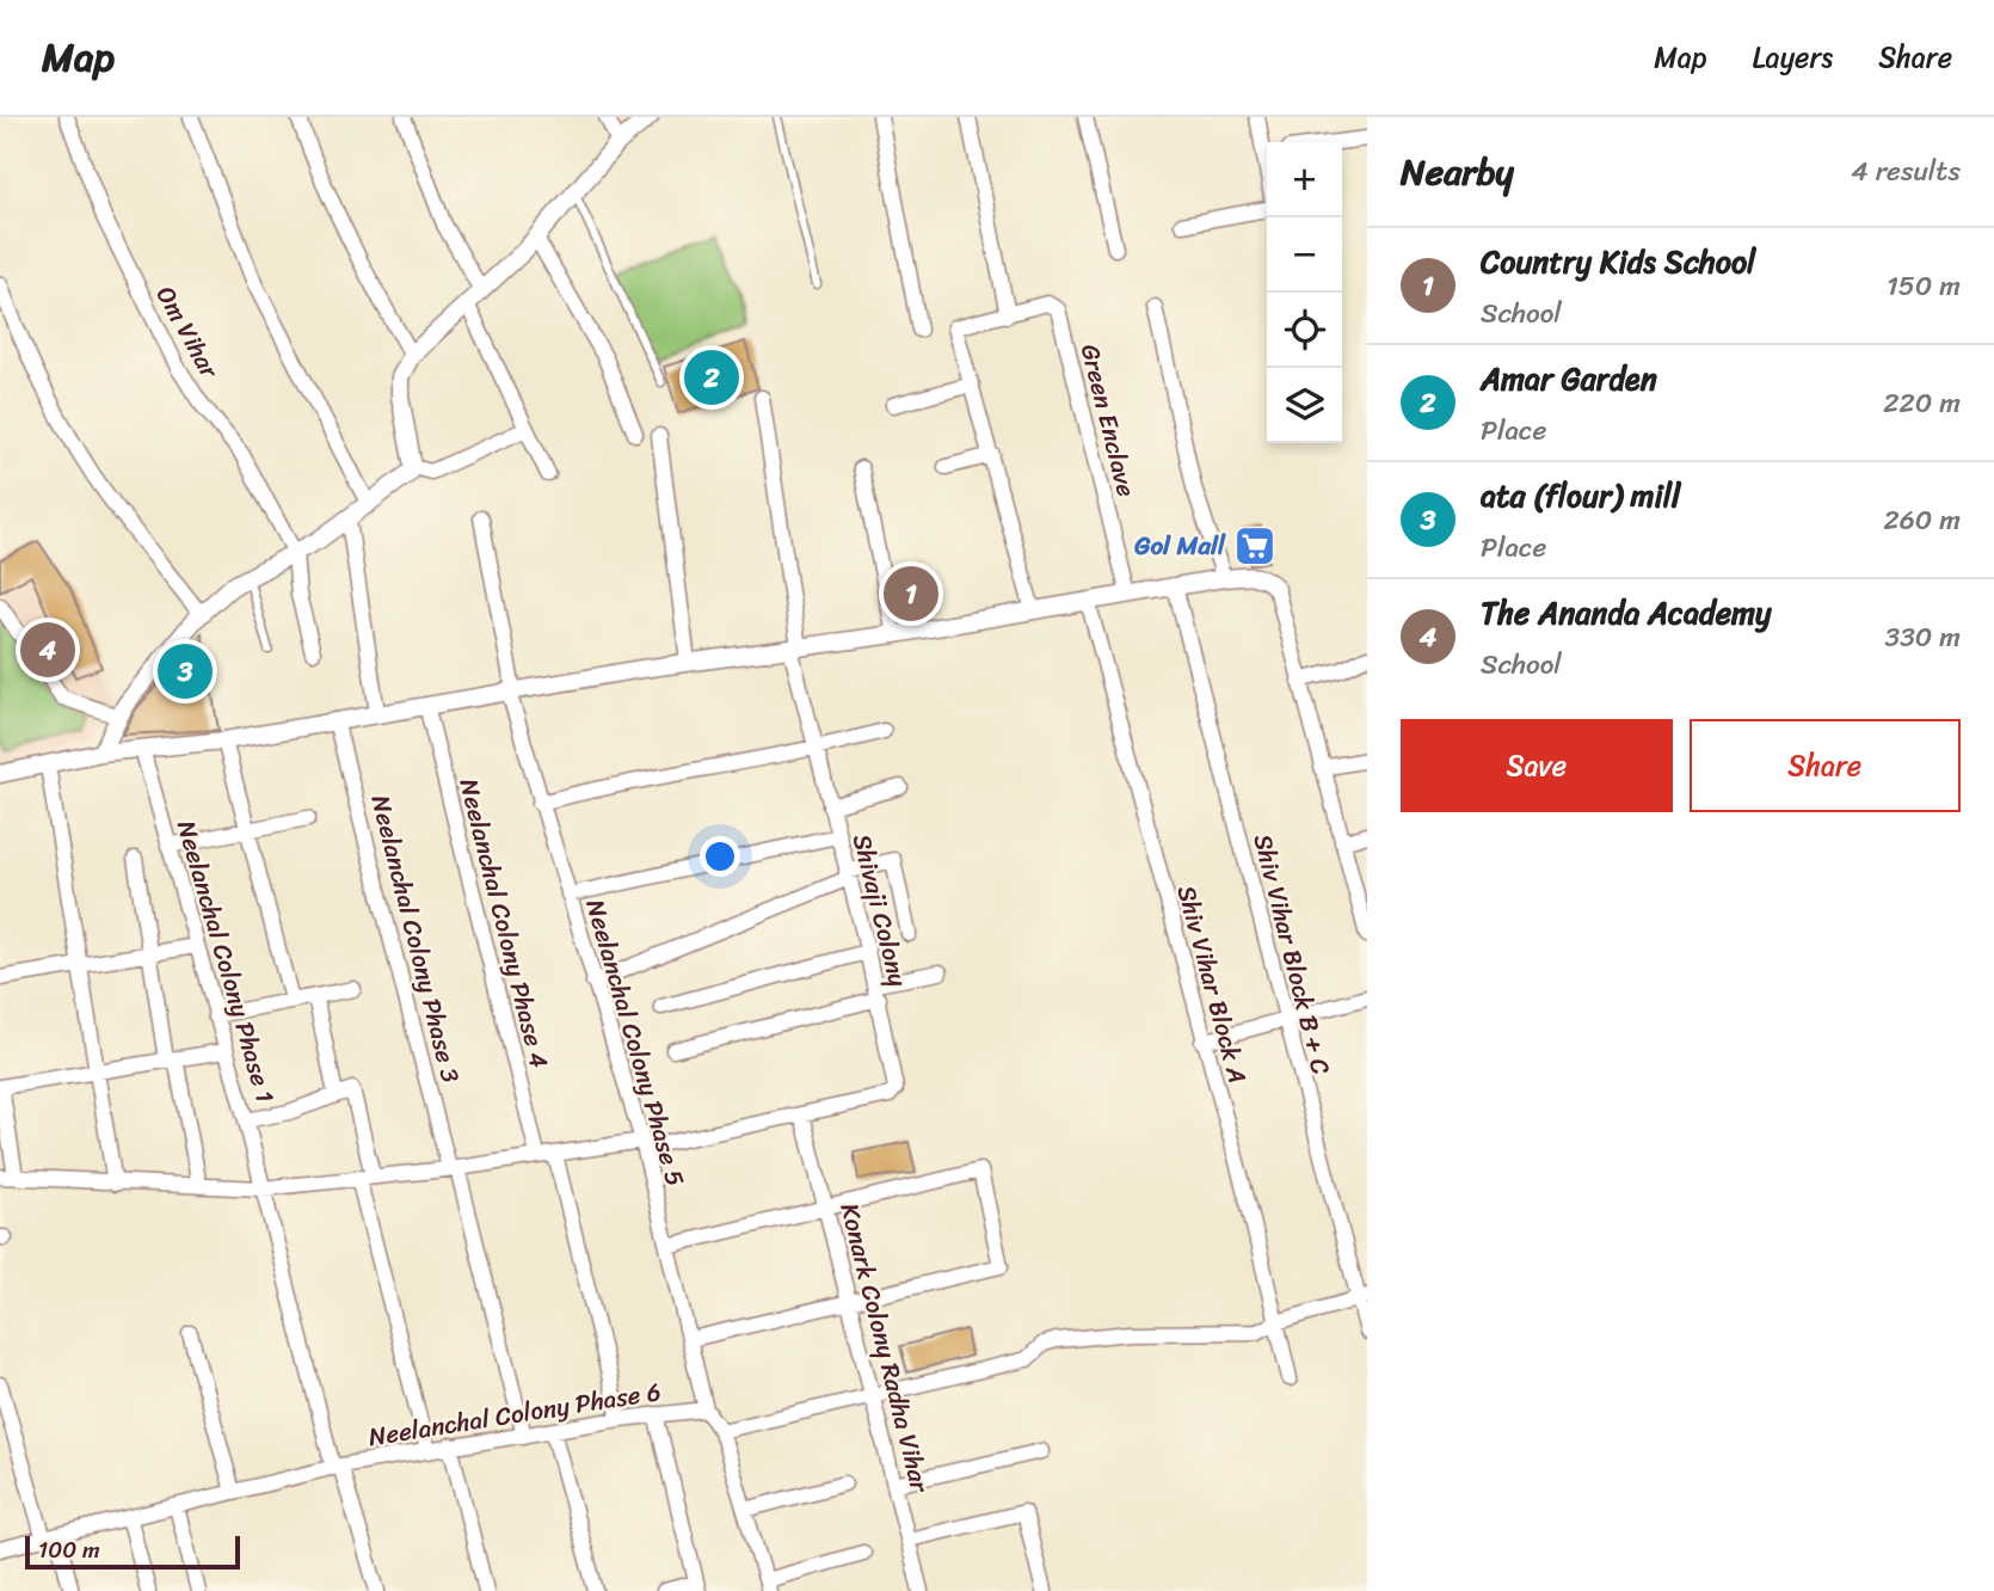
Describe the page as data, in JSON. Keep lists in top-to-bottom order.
{
  "streets": {
    "street": [
      "Om Vihar",
      "Green Enclave",
      "Shivaji Colony",
      "Neelanchal Colony Phase 4",
      "Neelanchal Colony Phase 3",
      "Shiv Vihar Block B + C",
      "Neelanchal Colony Phase 1",
      "Shiv Vihar Block A",
      "Neelanchal Colony Phase 5",
      "Konark Colony Radha Vihar",
      "Neelanchal Colony Phase 6"
    ]
  },
  "crossings": [
    ["Shivaji Colony", "Konark Colony Radha Vihar"],
    ["Neelanchal Colony Phase 3", "Neelanchal Colony Phase 6"],
    ["Neelanchal Colony Phase 1", "Neelanchal Colony Phase 6"],
    ["Neelanchal Colony Phase 5", "Neelanchal Colony Phase 6"]
  ],
  "places": {
    "supermarket": ["Gol Mall"]
  },
  "scale_bar": "100 m",
  "page": {
    "header": "Map",
    "nav": ["Map", "Layers", "Share"],
    "heading": ["Nearby", "4 results"],
    "map_buttons": ["+", "−"],
    "list": [
      {
        "mark": "1",
        "name": "Country Kids School",
        "note": "School",
        "value": "150 m"
      },
      {
        "mark": "2",
        "name": "Amar Garden",
        "note": "Place",
        "value": "220 m"
      },
      {
        "mark": "3",
        "name": "ata (flour) mill",
        "note": "Place",
        "value": "260 m"
      },
      {
        "mark": "4",
        "name": "The Ananda Academy",
        "note": "School",
        "value": "330 m"
      }
    ],
    "pins": [
      "2",
      "1",
      "4",
      "3"
    ],
    "buttons": ["Save", "Share"],
    "scale": "100 m"
  }
}
